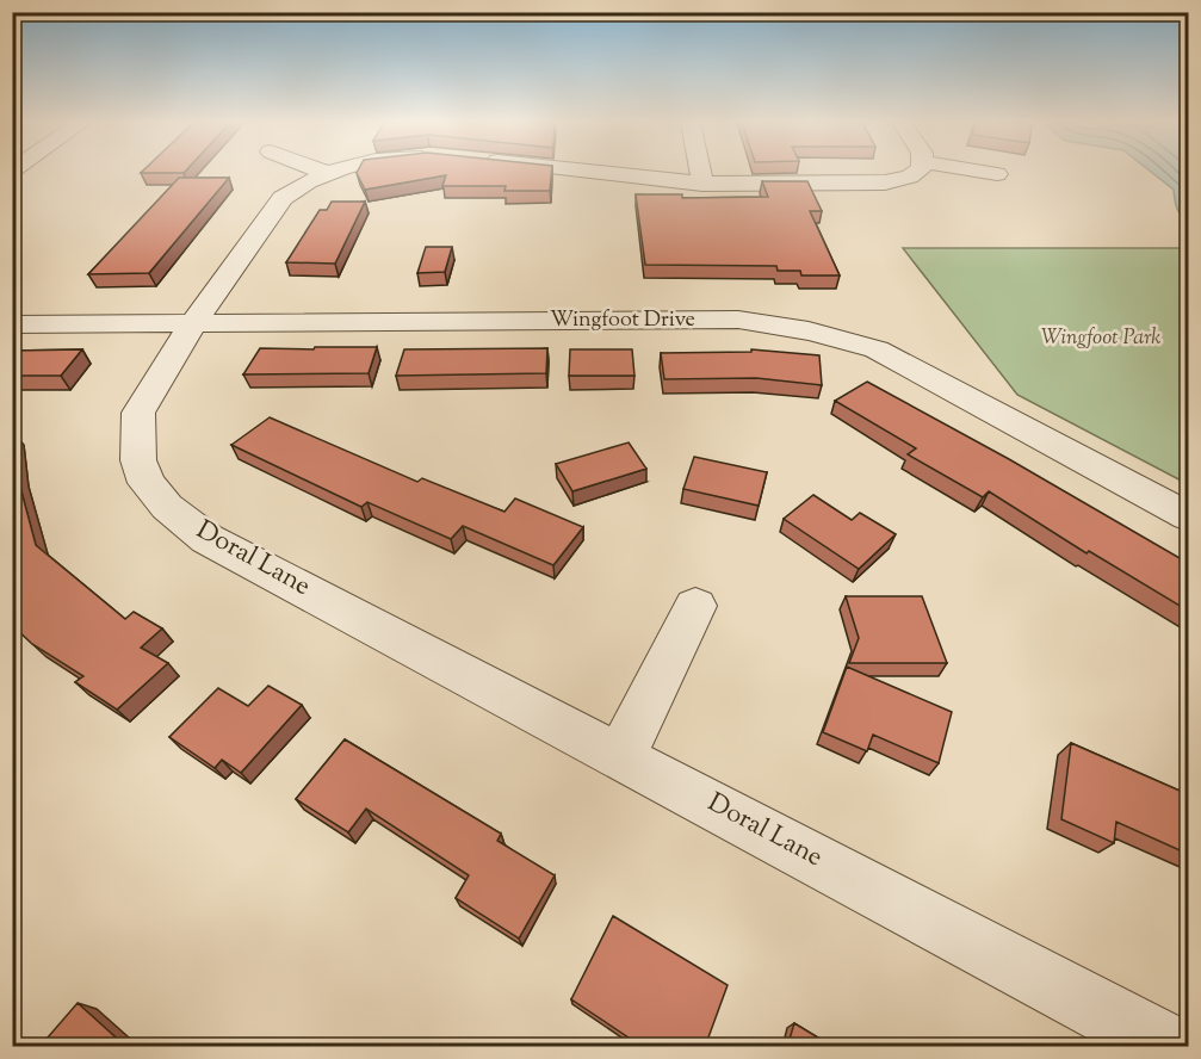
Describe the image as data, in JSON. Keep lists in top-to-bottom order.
{
  "streets": {
    "street": ["Wingfoot Drive", "Doral Lane"]
  },
  "crossings": [
    ["Wingfoot Drive", "Doral Lane"]
  ],
  "parks": ["Wingfoot Park"]
}
